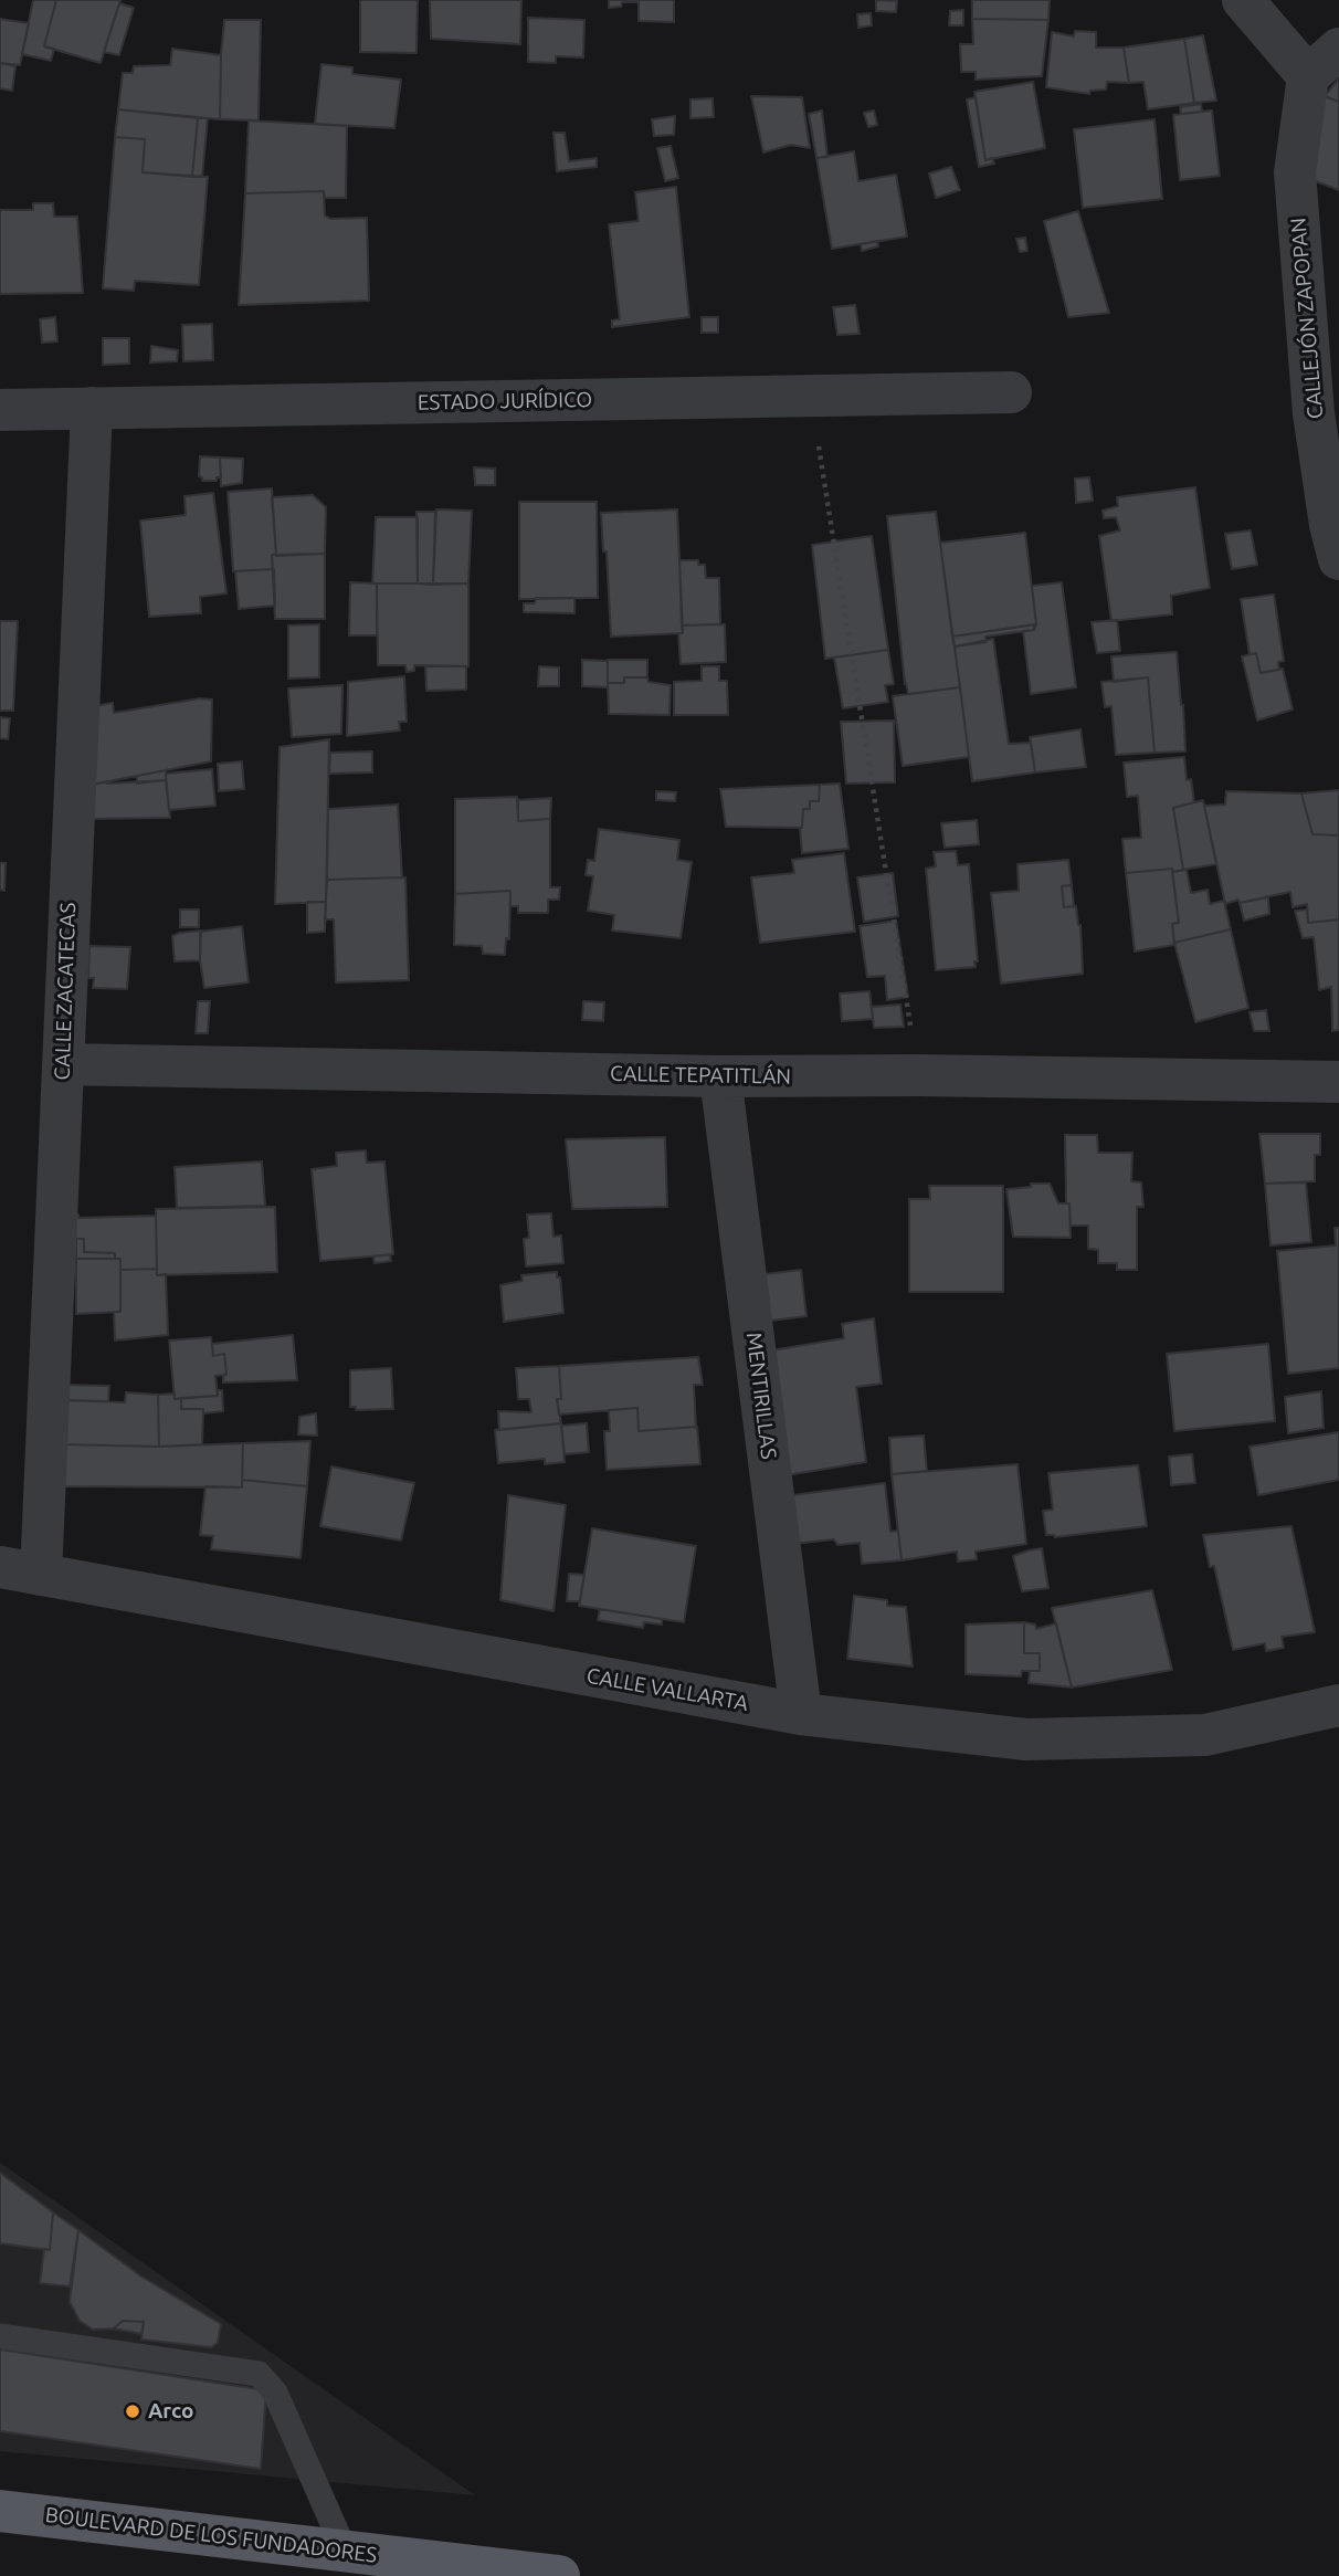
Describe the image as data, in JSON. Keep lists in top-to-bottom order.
{
  "streets": {
    "main road": ["BOULEVARD DE LOS FUNDADORES"],
    "street": [
      "CALLEJÓN ZAPOPAN",
      "ESTADO JURÍDICO",
      "CALLE ZACATECAS",
      "CALLE TEPATITLÁN",
      "MENTIRILLAS",
      "CALLE VALLARTA"
    ]
  },
  "crossings": [
    ["ESTADO JURÍDICO", "CALLE ZACATECAS"],
    ["CALLE ZACATECAS", "CALLE TEPATITLÁN"],
    ["CALLE ZACATECAS", "CALLE VALLARTA"],
    ["CALLE TEPATITLÁN", "MENTIRILLAS"],
    ["MENTIRILLAS", "CALLE VALLARTA"]
  ],
  "places": ["Arco"]
}
